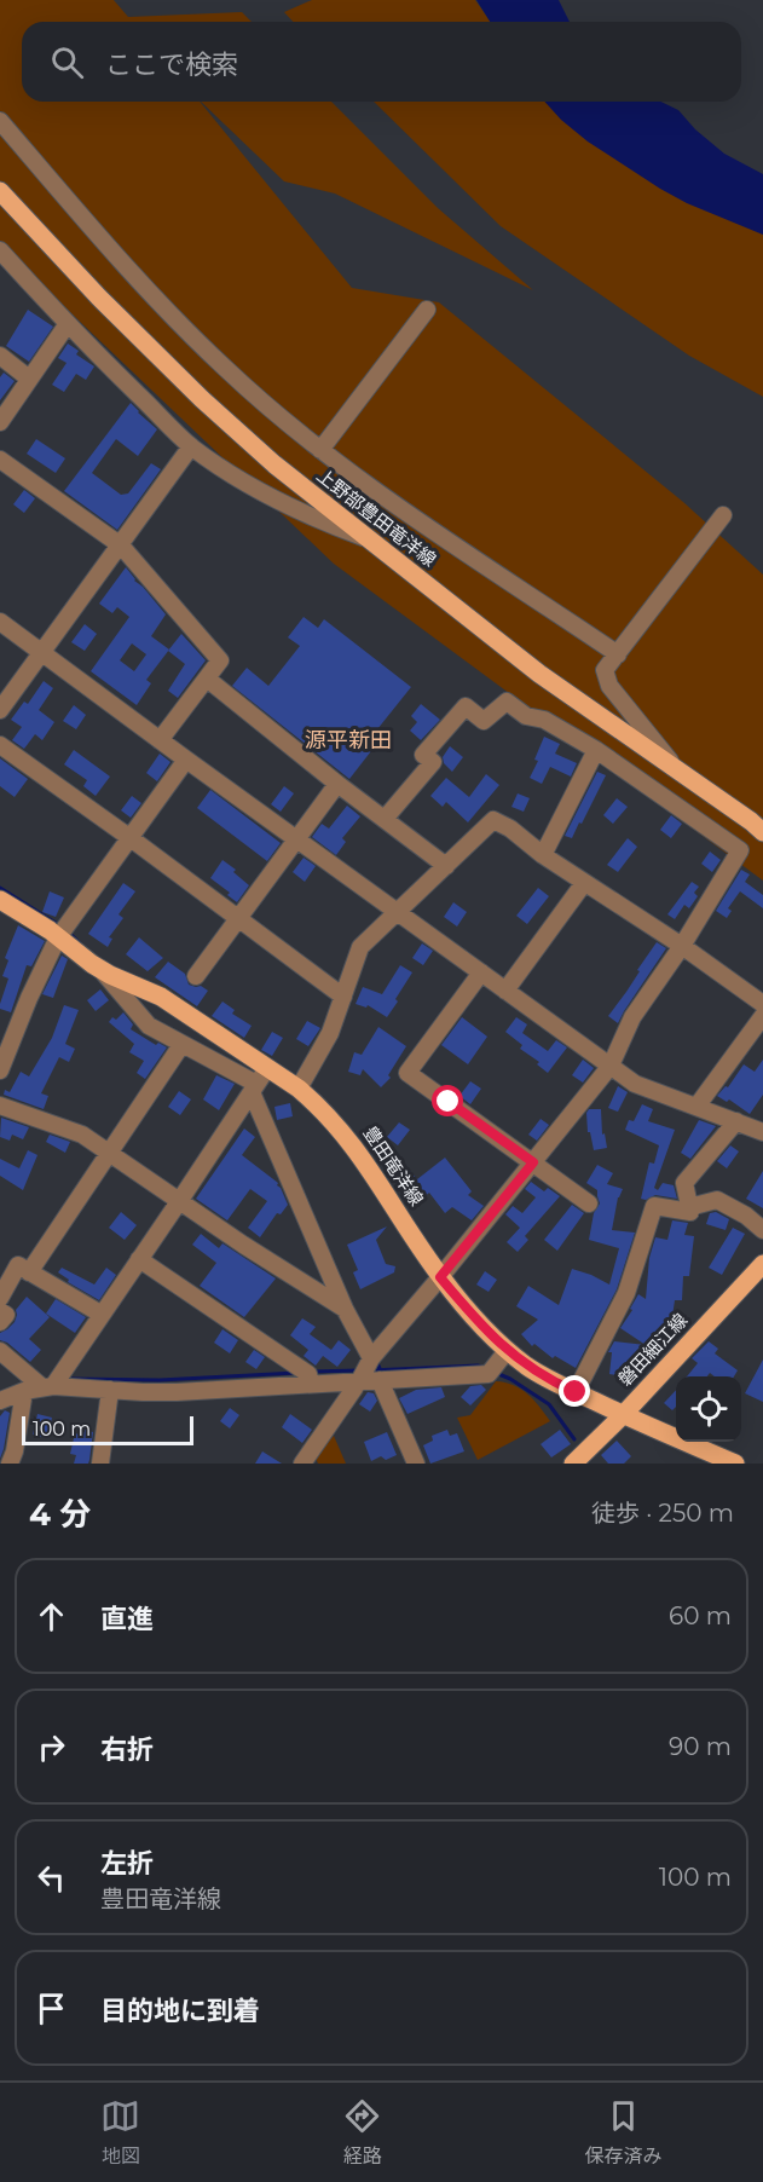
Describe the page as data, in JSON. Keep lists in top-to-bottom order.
{
  "streets": {
    "main road": ["上野部豊田竜洋線", "豊田竜洋線", "磐田細江線"]
  },
  "crossings": [
    ["豊田竜洋線", "磐田細江線"]
  ],
  "districts": ["源平新田"],
  "scale_bar": "100 m",
  "page": {
    "search": "ここで検索",
    "scale": "100 m",
    "heading": ["4 分", "徒歩 · 250 m"],
    "list": [
      ["直進", "60 m"],
      ["右折", "90 m"],
      ["左折", "豊田竜洋線", "100 m"],
      "目的地に到着"
    ],
    "nav": ["地図", "経路", "保存済み"]
  }
}
